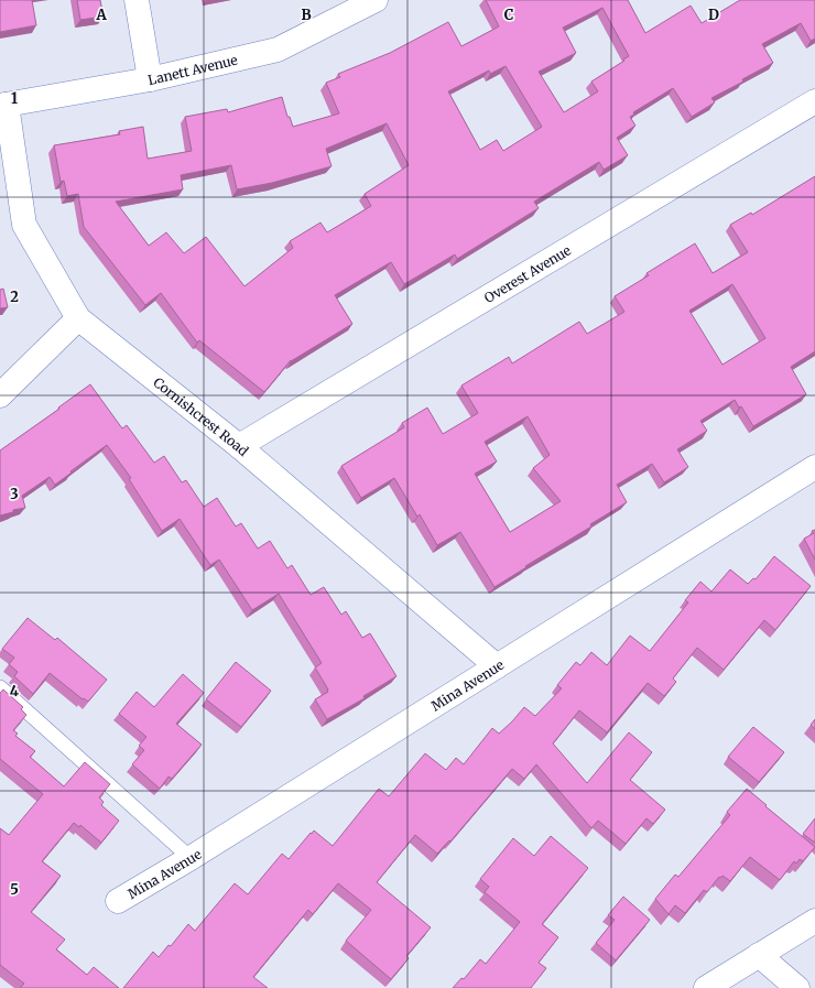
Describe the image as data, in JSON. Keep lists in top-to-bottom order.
{
  "streets": {
    "street": [
      "Lanett Avenue",
      "Overest Avenue",
      "Cornishcrest Road",
      "Mina Avenue"
    ]
  },
  "crossings": [
    ["Lanett Avenue", "Cornishcrest Road"],
    ["Overest Avenue", "Cornishcrest Road"],
    ["Cornishcrest Road", "Mina Avenue"]
  ],
  "grid": {
    "columns": [
      "A",
      "B",
      "C",
      "D"
    ],
    "rows": [
      "1",
      "2",
      "3",
      "4",
      "5"
    ]
  }
}
